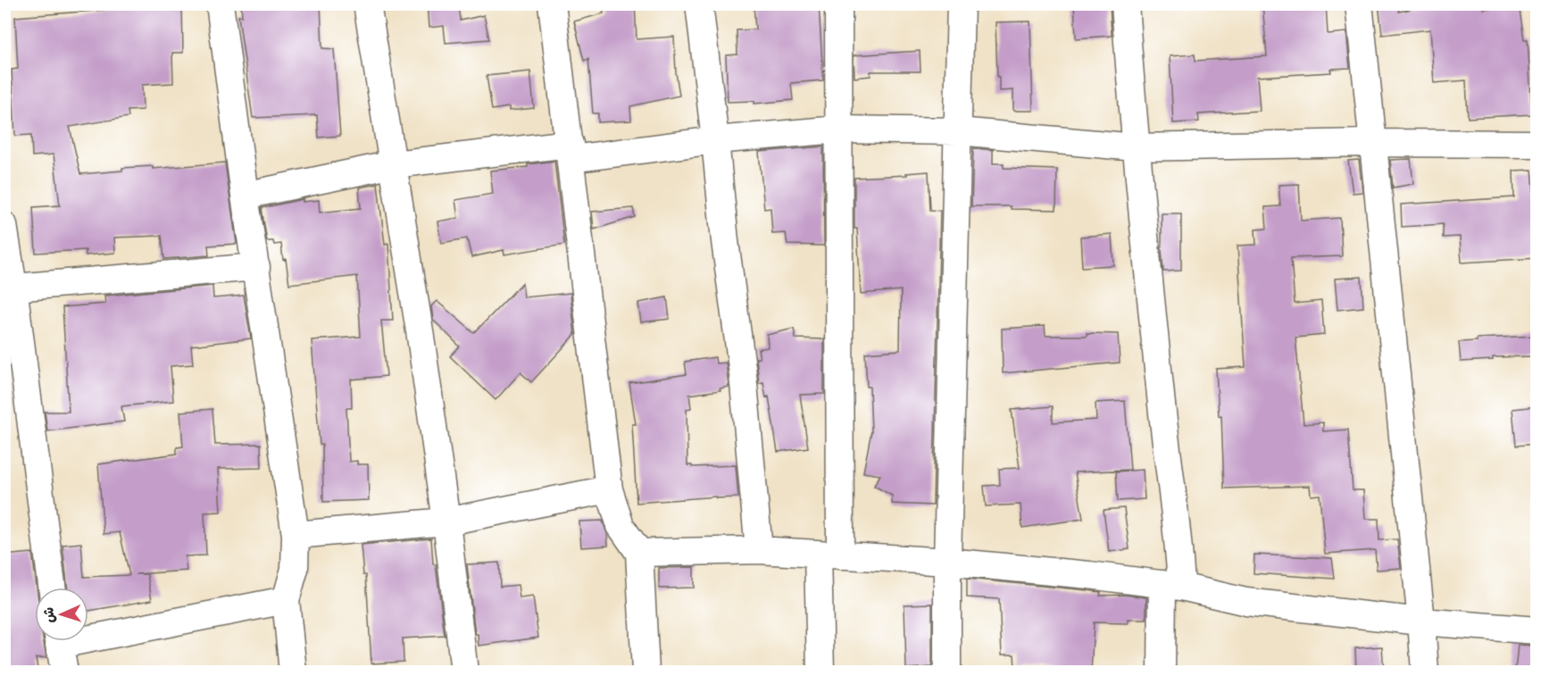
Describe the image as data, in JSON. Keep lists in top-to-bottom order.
{
  "north": "left"
}
